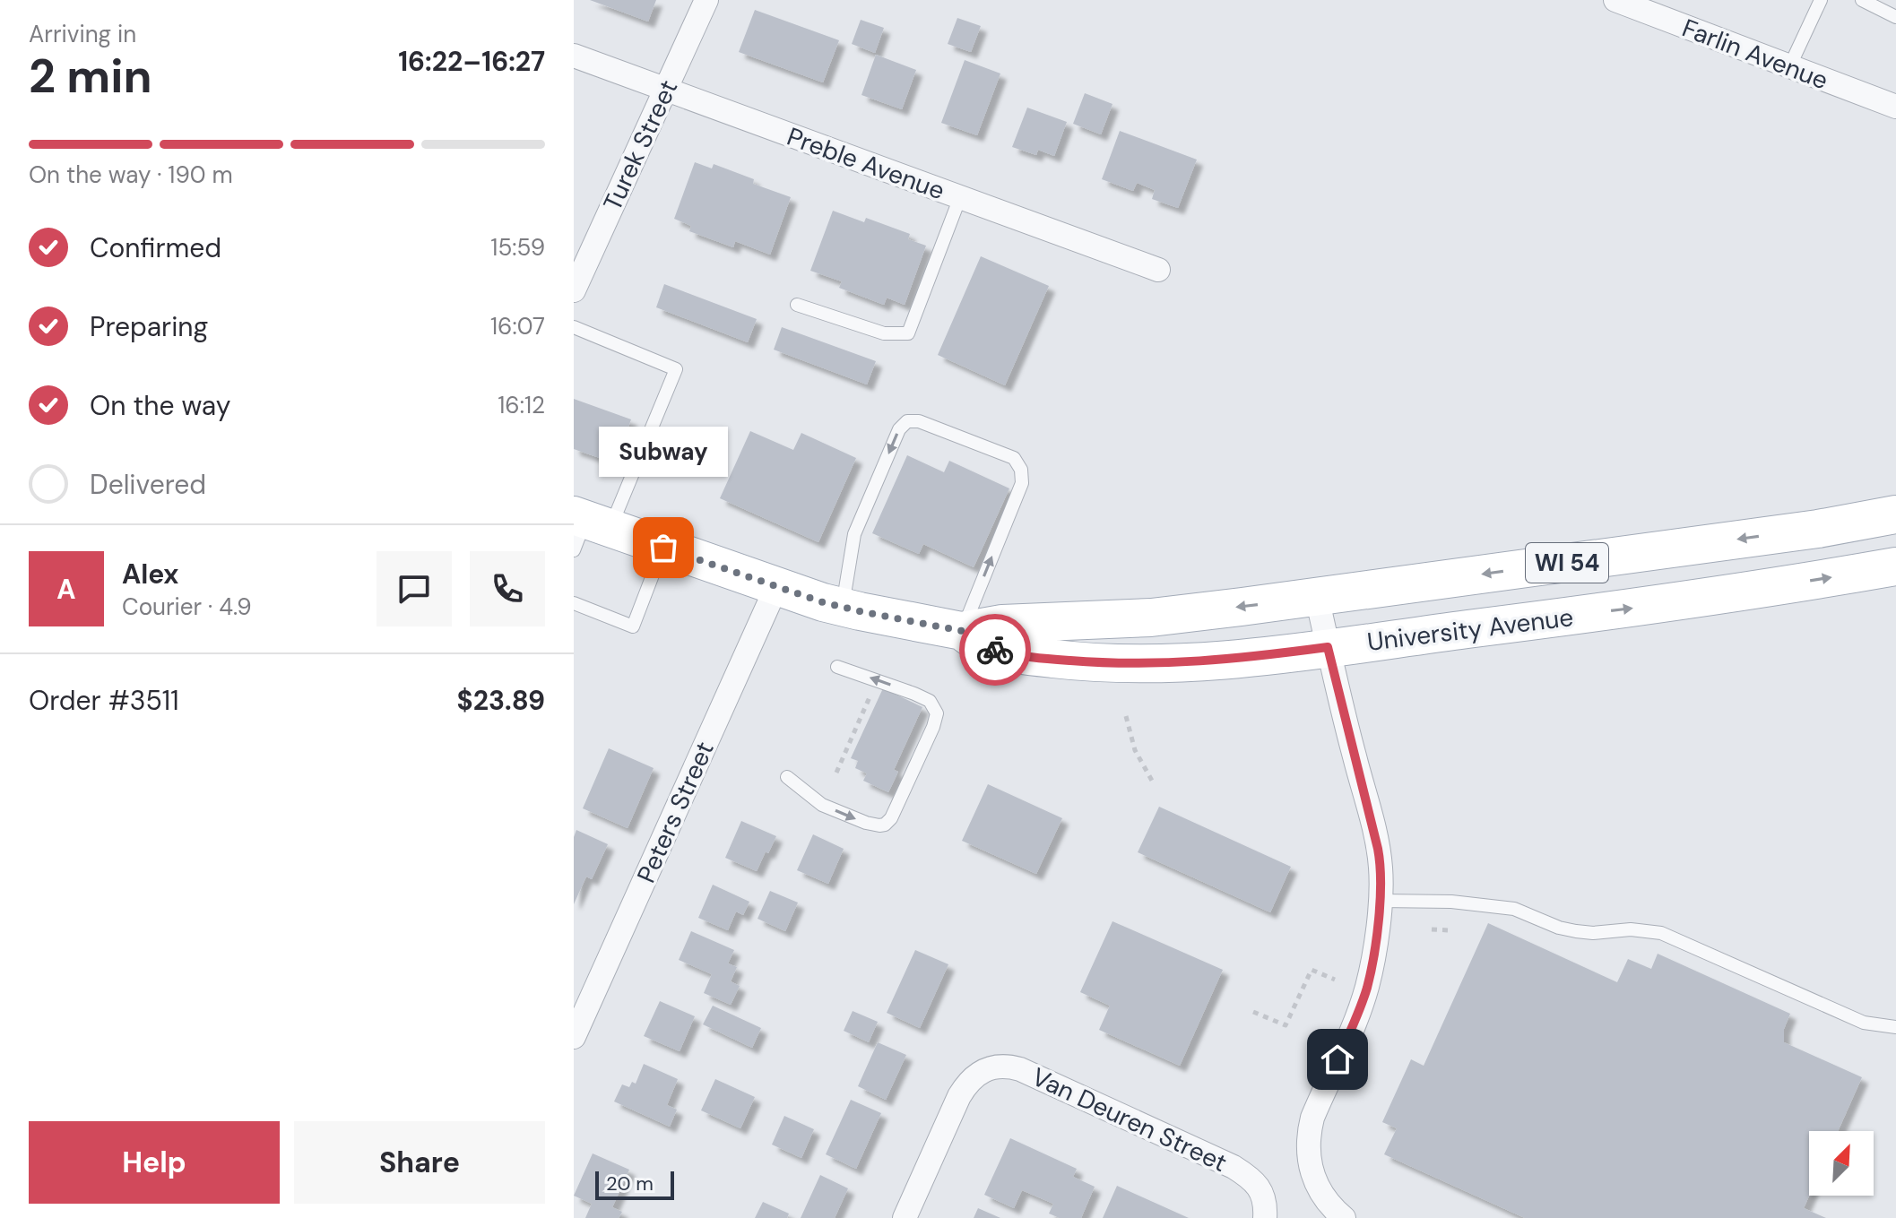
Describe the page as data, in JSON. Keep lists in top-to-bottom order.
{
  "streets": {
    "main road": ["WI 54", "University Avenue"],
    "street": [
      "Farlin Avenue",
      "Turek Street",
      "Preble Avenue",
      "Peters Street",
      "Van Deuren Street"
    ]
  },
  "crossings": [
    ["Turek Street", "Preble Avenue"],
    ["University Avenue", "Peters Street"]
  ],
  "places": ["Subway"],
  "scale_bar": "20 m",
  "north": "top right",
  "page": {
    "heading": ["2 min", "Arriving in", "16:22–16:27"],
    "panel": [
      "Alex",
      "Courier · 4.9",
      "Order #3511",
      "$23.89"
    ],
    "bar": "On the way · 190 m",
    "list": [
      ["Confirmed", "15:59"],
      ["Preparing", "16:07"],
      ["On the way", "16:12"],
      "Delivered"
    ],
    "bubble": "Subway",
    "round": "A",
    "buttons": ["Help", "Share"],
    "scale": "20 m"
  }
}
